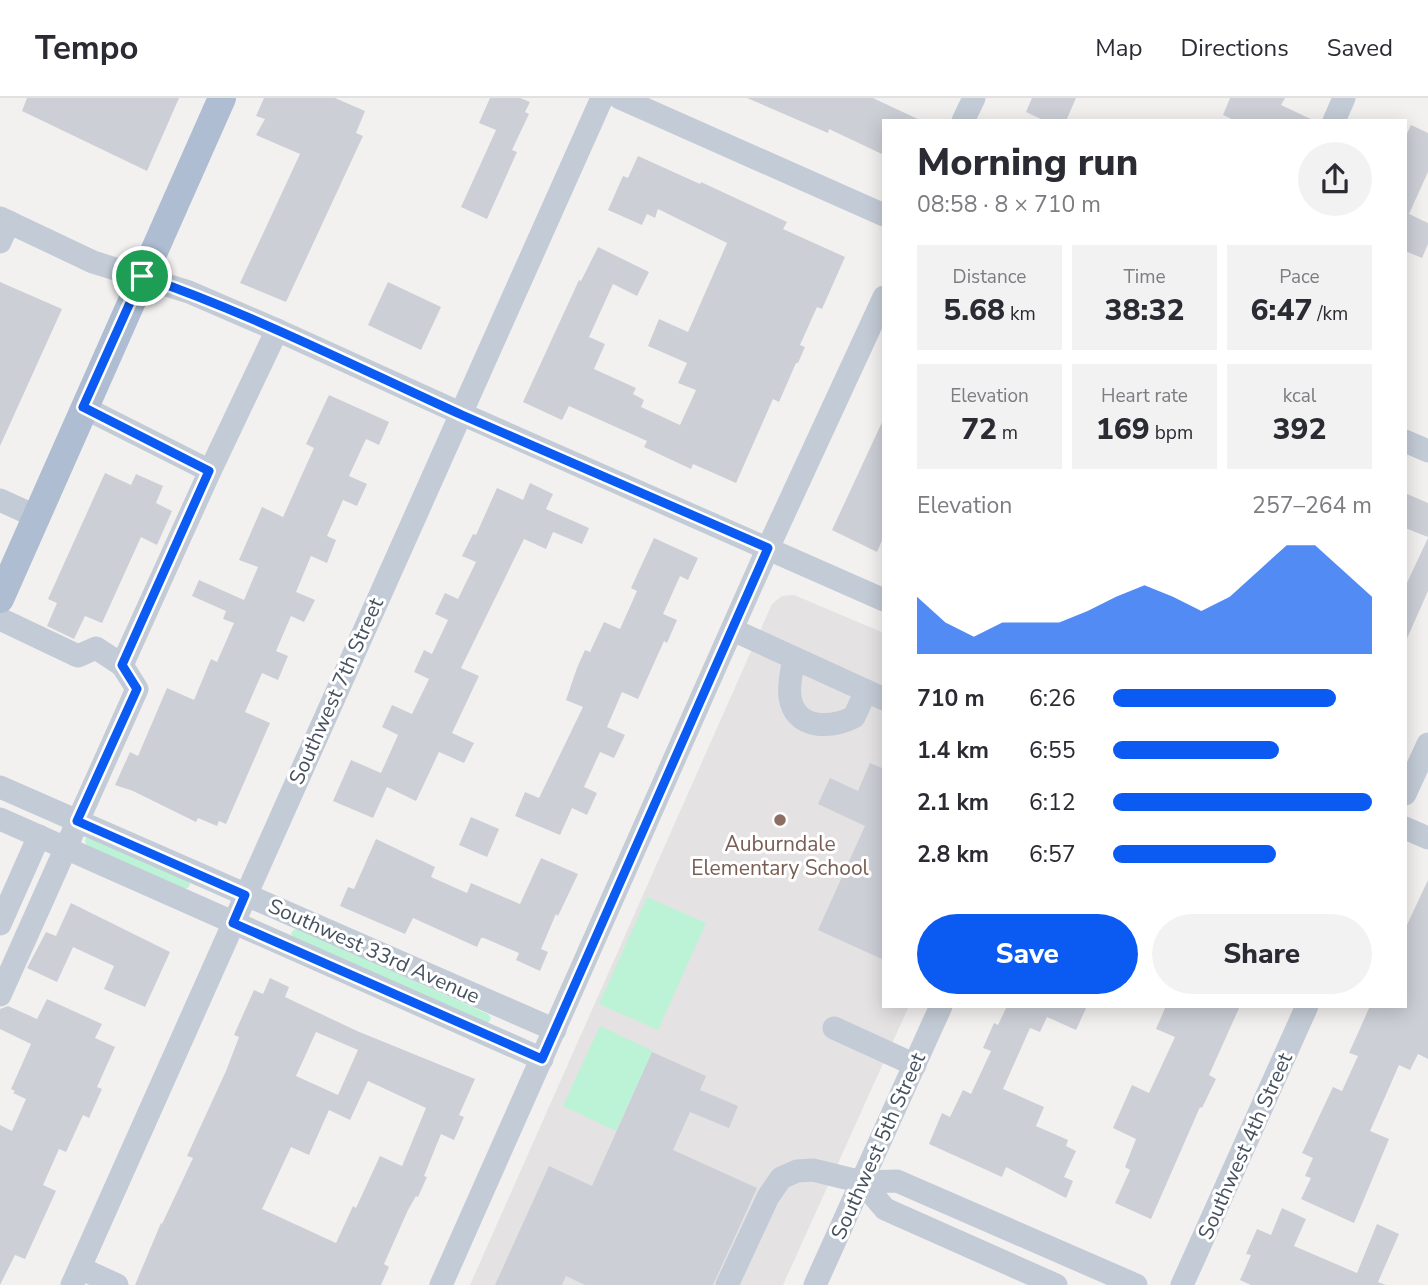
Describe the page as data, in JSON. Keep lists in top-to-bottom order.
{
  "streets": {
    "street": [
      "Southwest 7th Street",
      "Southwest 33rd Avenue",
      "Southwest 5th Street",
      "Southwest 4th Street"
    ]
  },
  "crossings": [
    ["Southwest 7th Street", "Southwest 33rd Avenue"]
  ],
  "places": ["Auburndale Elementary School"],
  "page": {
    "header": "Tempo",
    "nav": ["Map", "Directions", "Saved"],
    "heading": ["Morning run", "08:58 · 8 × 710 m"],
    "stats": [
      ["Distance", "5.68 km"],
      ["Time", "38:32"],
      ["Pace", "6:47 /km"],
      ["Elevation", "72 m"],
      ["Heart rate", "169 bpm"],
      ["kcal", "392"]
    ],
    "chart": ["Elevation", "257–264 m"],
    "list": [
      {
        "name": "710 m",
        "note": "6:26"
      },
      {
        "name": "1.4 km",
        "note": "6:55"
      },
      {
        "name": "2.1 km",
        "note": "6:12"
      },
      {
        "name": "2.8 km",
        "note": "6:57"
      }
    ],
    "buttons": ["Save", "Share"]
  }
}
